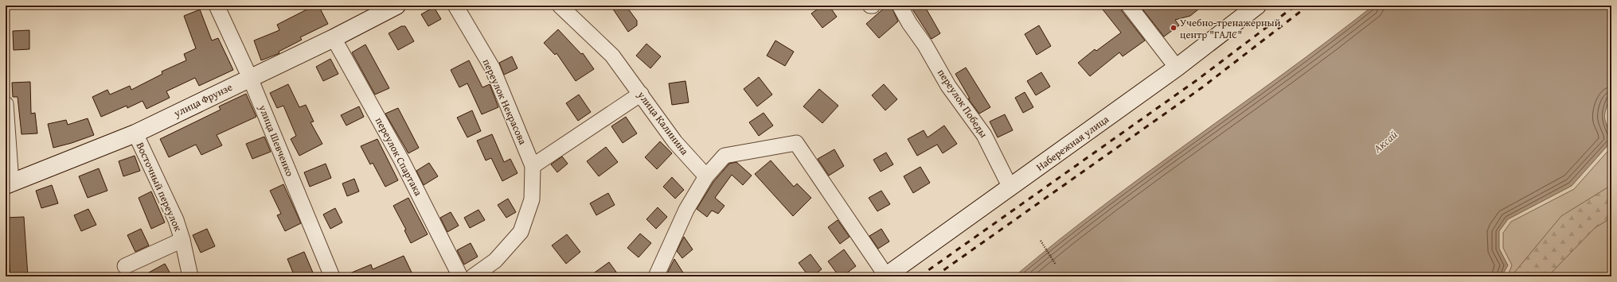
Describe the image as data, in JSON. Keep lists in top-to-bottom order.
{
  "streets": {
    "street": [
      "улица Фрунзе",
      "переулок Некрасова",
      "переулок Победы",
      "улица Калинина",
      "улица Шевченко",
      "Набережная улица",
      "переулок Спартака",
      "Восточный переулок"
    ]
  },
  "crossings": [
    ["улица Фрунзе", "улица Шевченко"],
    ["улица Фрунзе", "переулок Спартака"],
    ["улица Фрунзе", "Восточный переулок"],
    ["переулок Победы", "Набережная улица"]
  ],
  "water": ["Аксай"],
  "places": ["Учебно-тренажерный центр \"ГАЛС\""]
}
